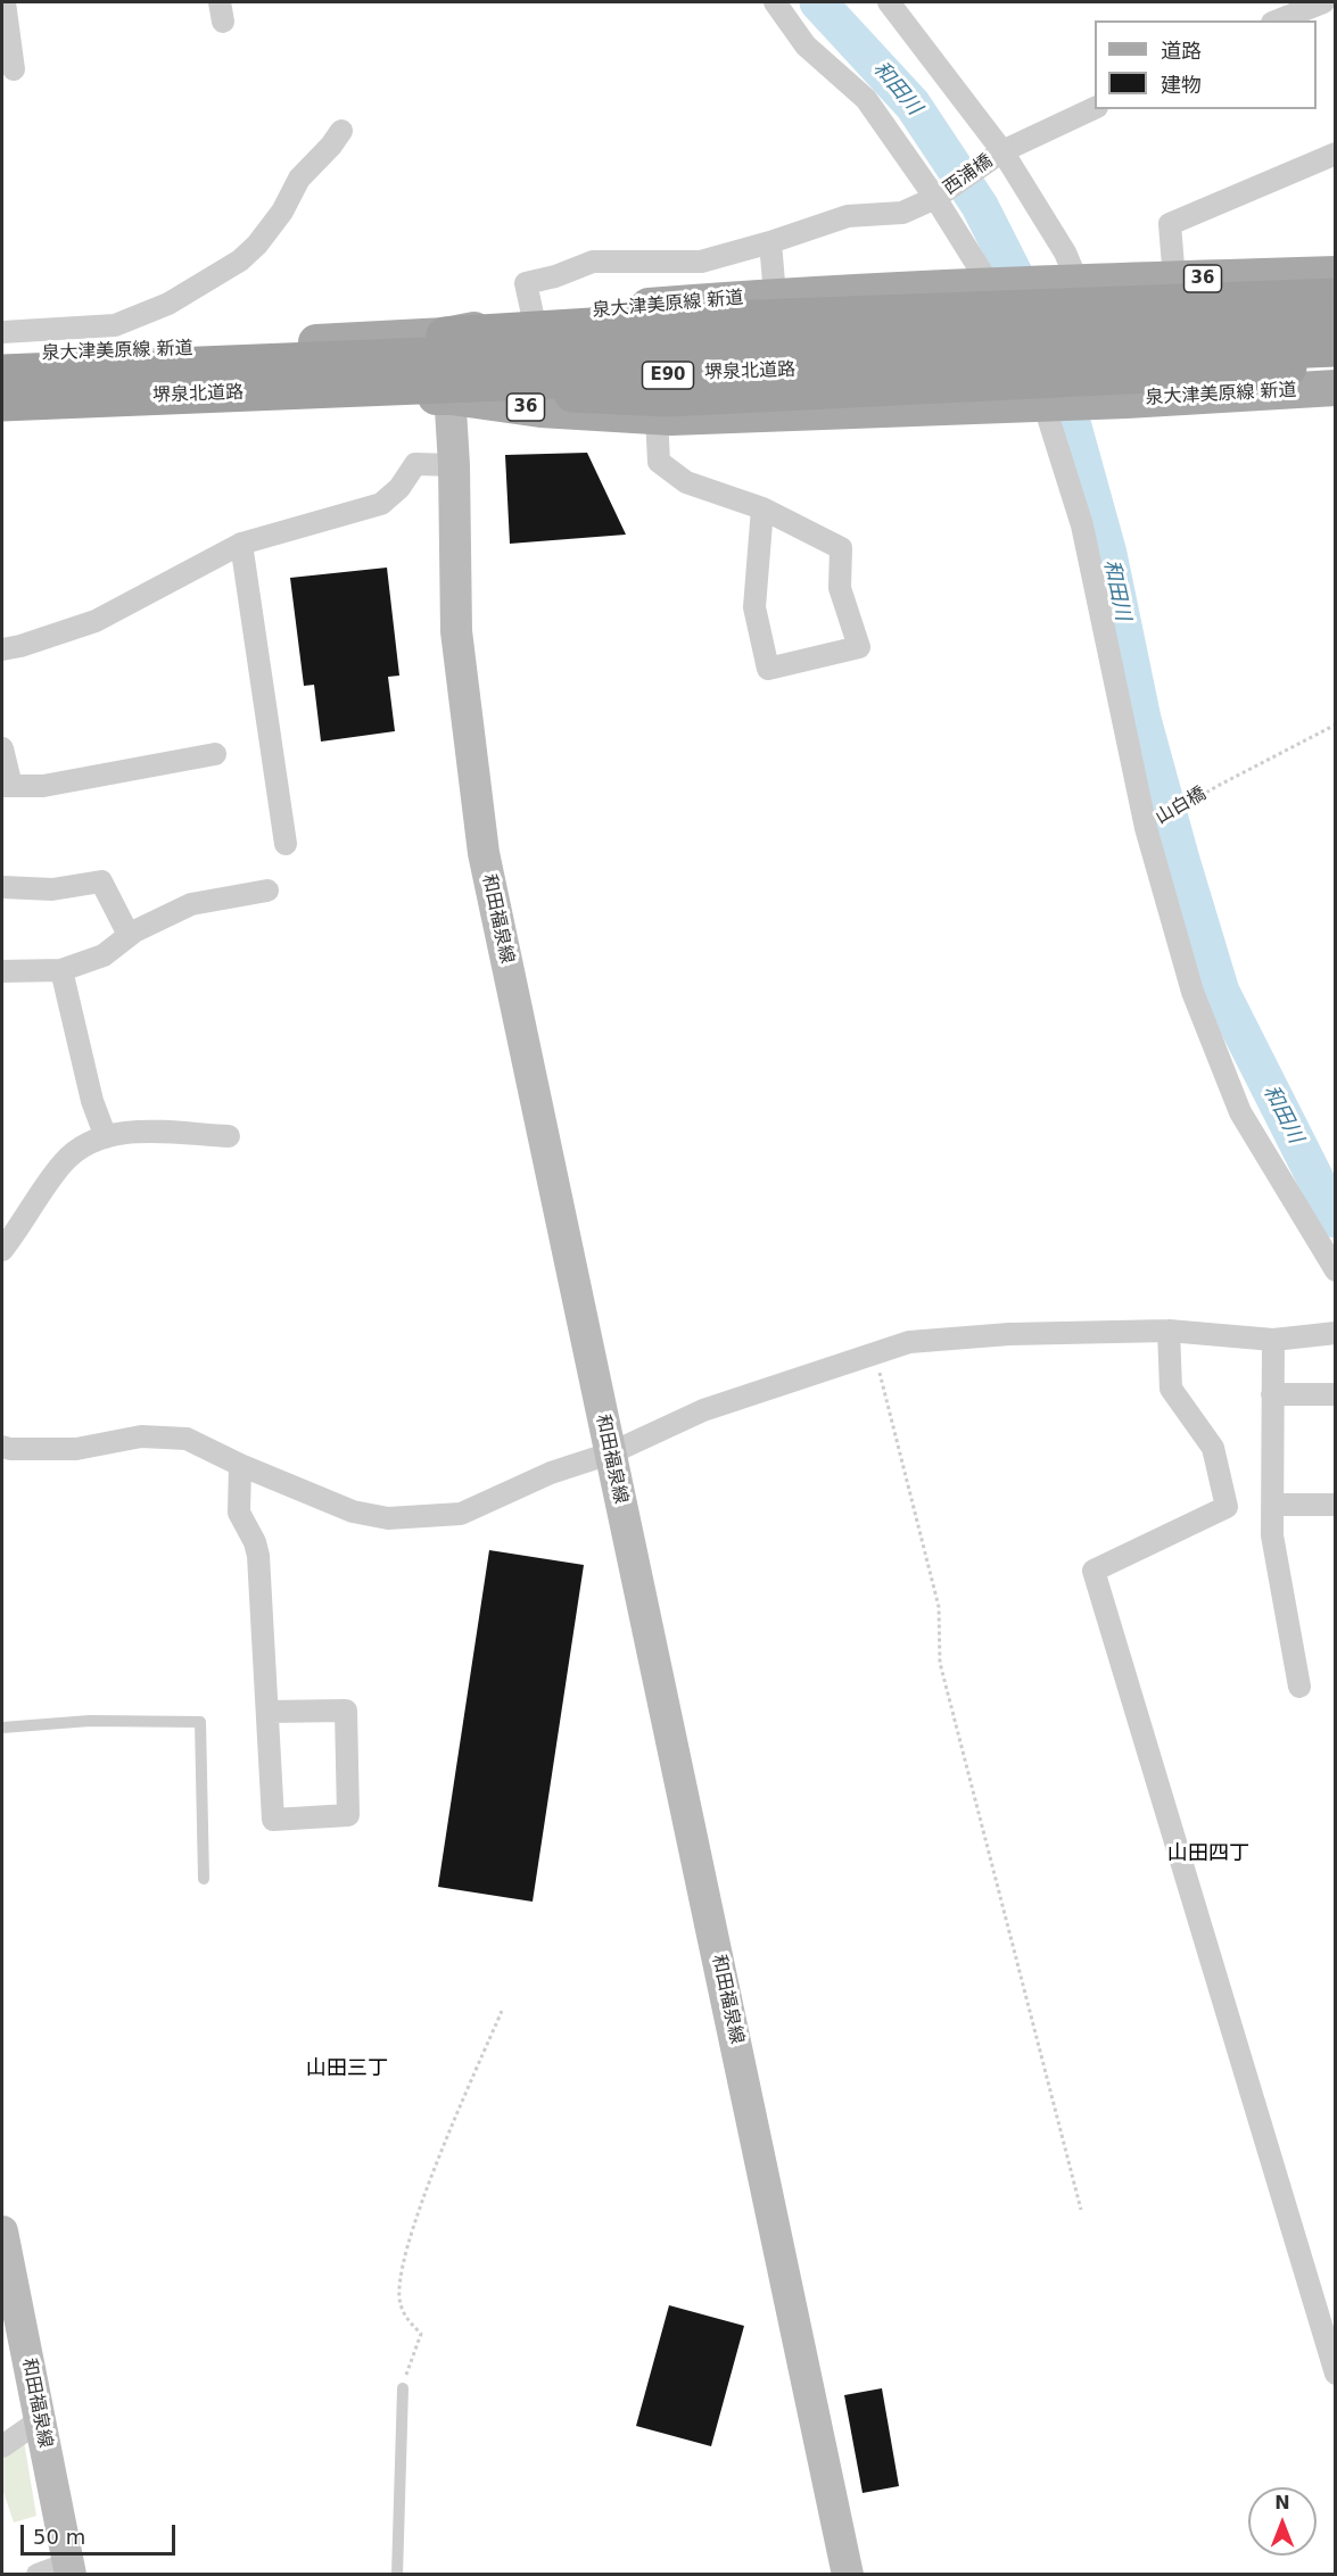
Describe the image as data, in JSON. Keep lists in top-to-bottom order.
{
  "streets": {
    "highway": ["堺泉北道路", "E90"],
    "main road": ["36", "泉大津美原線 新道", "和田福泉線"],
    "street": ["西浦橋"],
    "path": ["山白橋"]
  },
  "crossings": [
    ["西浦橋", "泉大津美原線 新道"],
    ["泉大津美原線 新道", "和田福泉線"]
  ],
  "districts": ["山田四丁", "山田三丁"],
  "water": ["和田川"],
  "legend": ["道路", "建物"],
  "scale_bar": "50 m",
  "north": "top"
}
